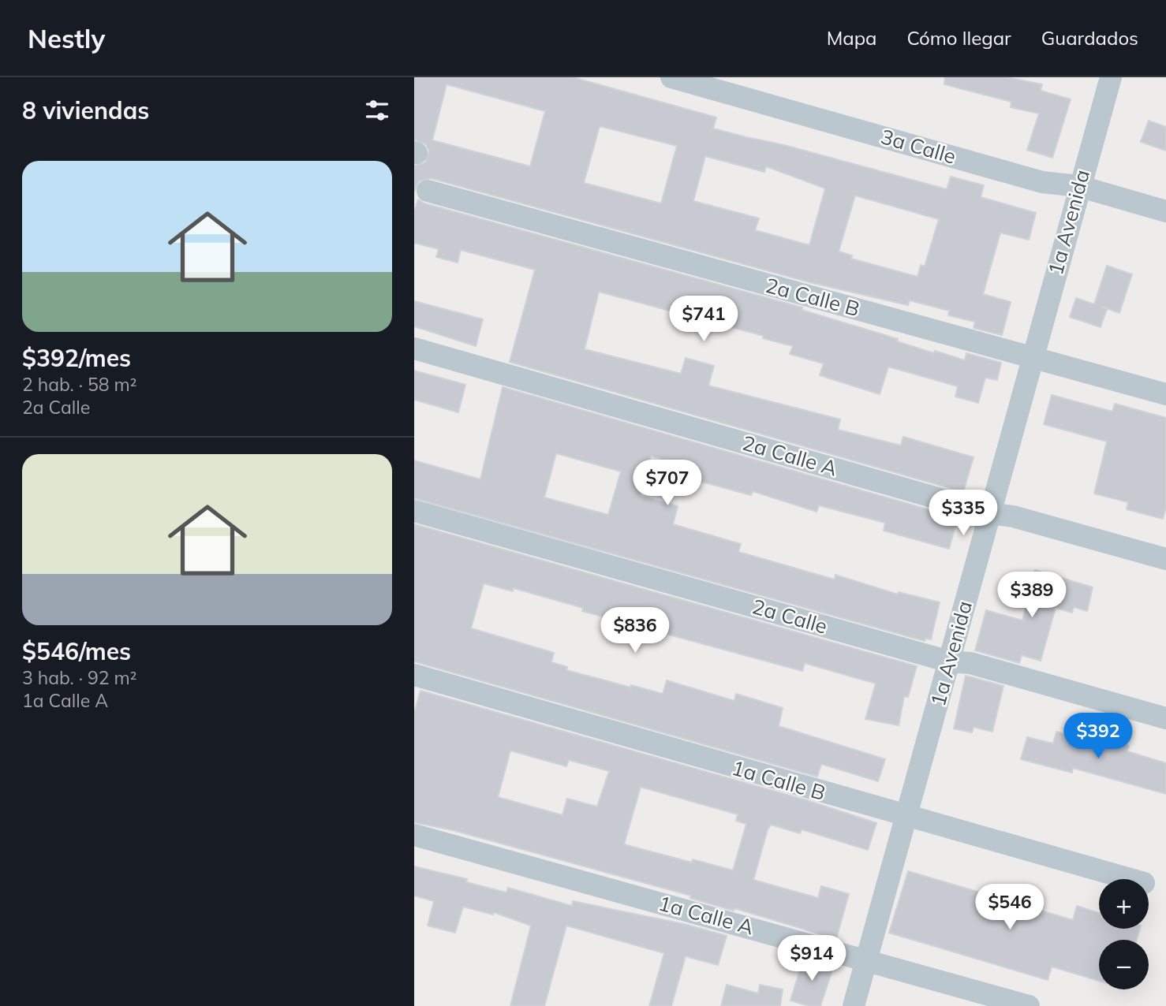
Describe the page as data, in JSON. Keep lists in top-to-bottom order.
{
  "streets": {
    "street": [
      "3a Calle",
      "1a Avenida",
      "2a Calle B",
      "2a Calle A",
      "2a Calle",
      "1a Calle B",
      "1a Calle A"
    ]
  },
  "crossings": [
    ["3a Calle", "1a Avenida"],
    ["1a Avenida", "2a Calle B"],
    ["1a Avenida", "2a Calle A"],
    ["1a Avenida", "2a Calle"],
    ["1a Avenida", "1a Calle B"],
    ["1a Avenida", "1a Calle A"]
  ],
  "page": {
    "header": "Nestly",
    "nav": ["Mapa", "Cómo llegar", "Guardados"],
    "heading": "8 viviendas",
    "list": [
      {
        "name": "$392/mes",
        "note": "2 hab. · 58 m² · 2a Calle"
      },
      {
        "name": "$546/mes",
        "note": "3 hab. · 92 m² · 1a Calle A"
      }
    ],
    "price": [
      "$741",
      "$707",
      "$335",
      "$389",
      "$836",
      "$392",
      "$546",
      "$914"
    ],
    "map_buttons": ["+", "−"]
  }
}
